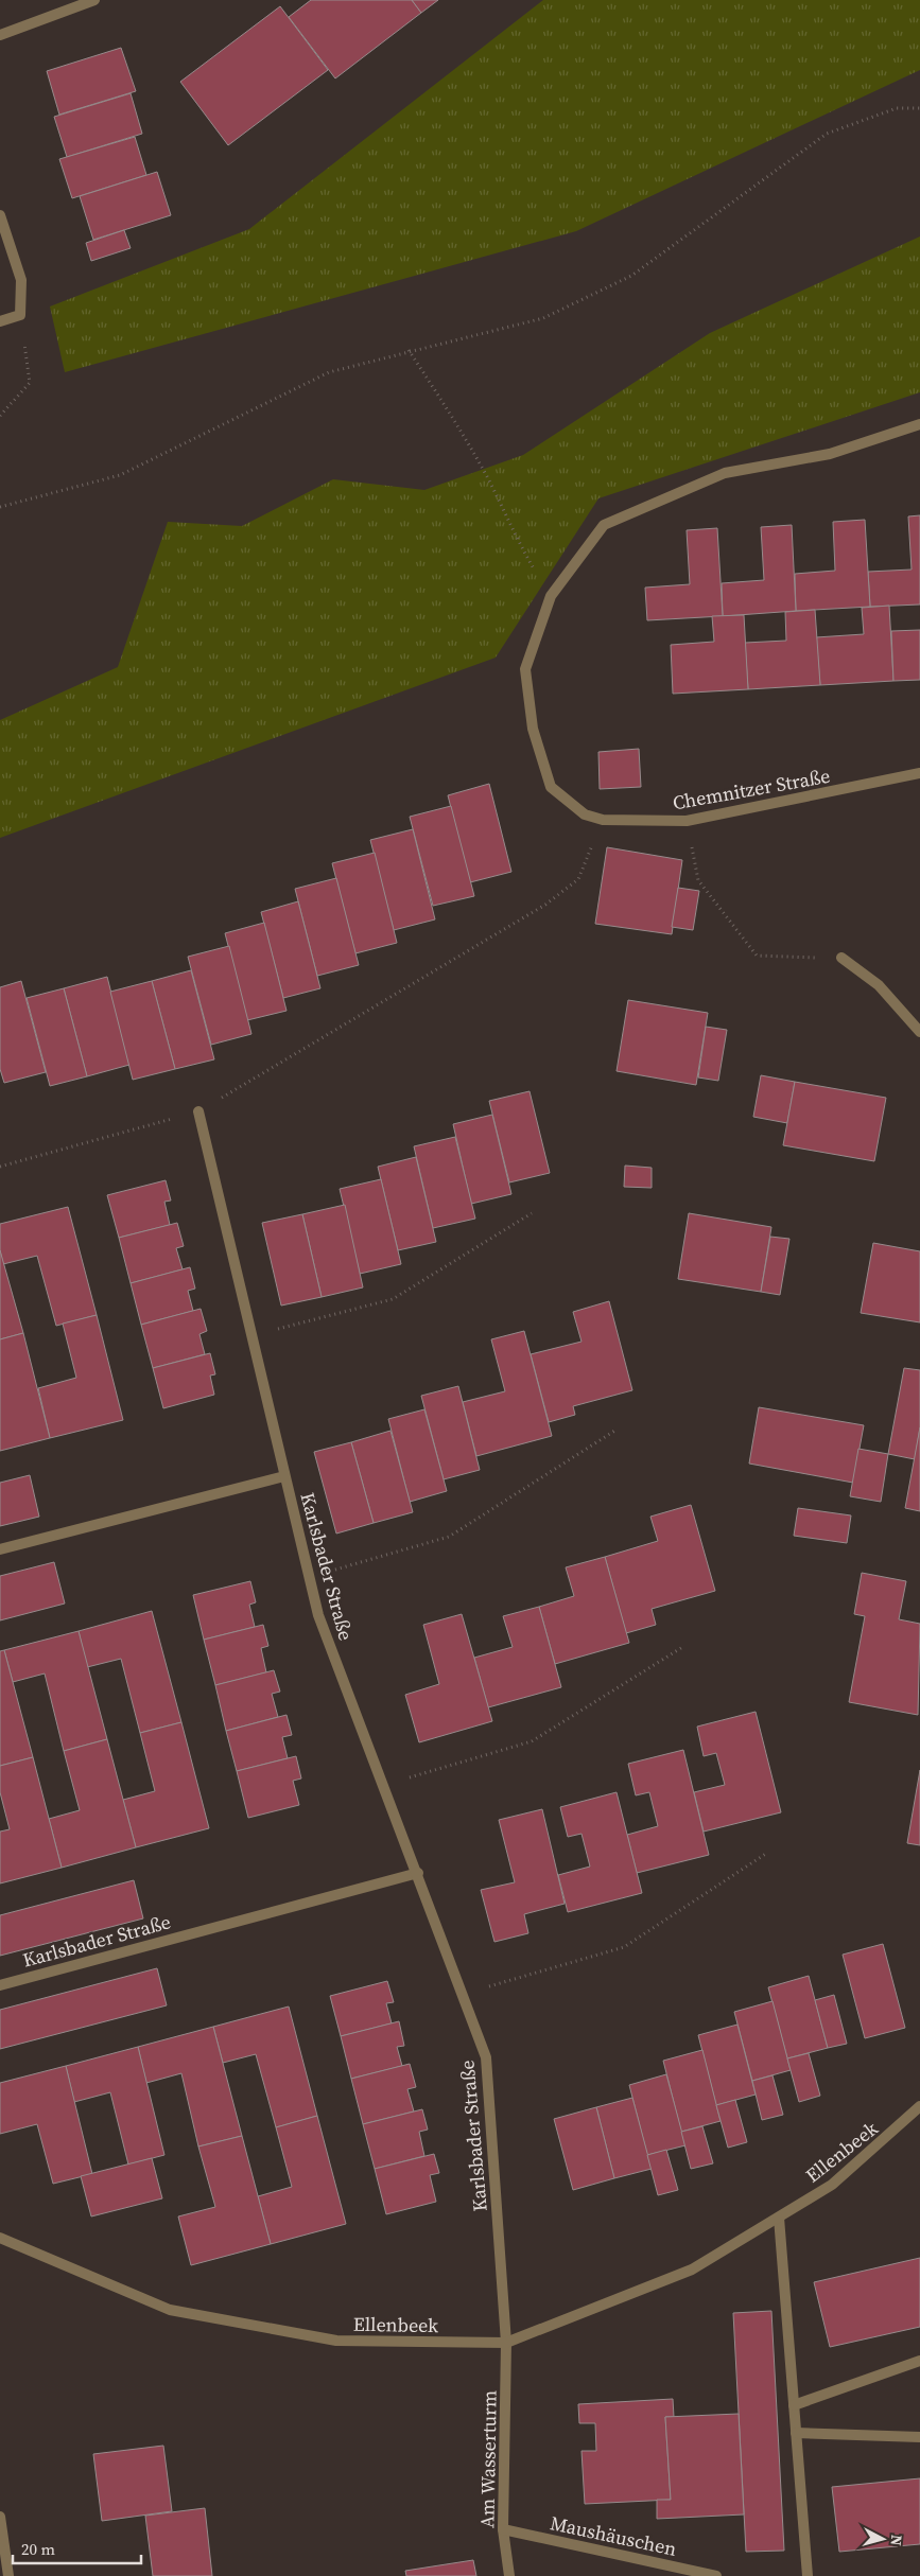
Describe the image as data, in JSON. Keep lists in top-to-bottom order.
{
  "streets": {
    "street": [
      "Chemnitzer Straße",
      "Karlsbader Straße",
      "Ellenbeek",
      "Am Wasserturm",
      "Maushäuschen"
    ]
  },
  "crossings": [
    ["Karlsbader Straße", "Ellenbeek"],
    ["Karlsbader Straße", "Am Wasserturm"],
    ["Ellenbeek", "Am Wasserturm"],
    ["Am Wasserturm", "Maushäuschen"]
  ],
  "scale_bar": "20 m",
  "north": "right"
}
